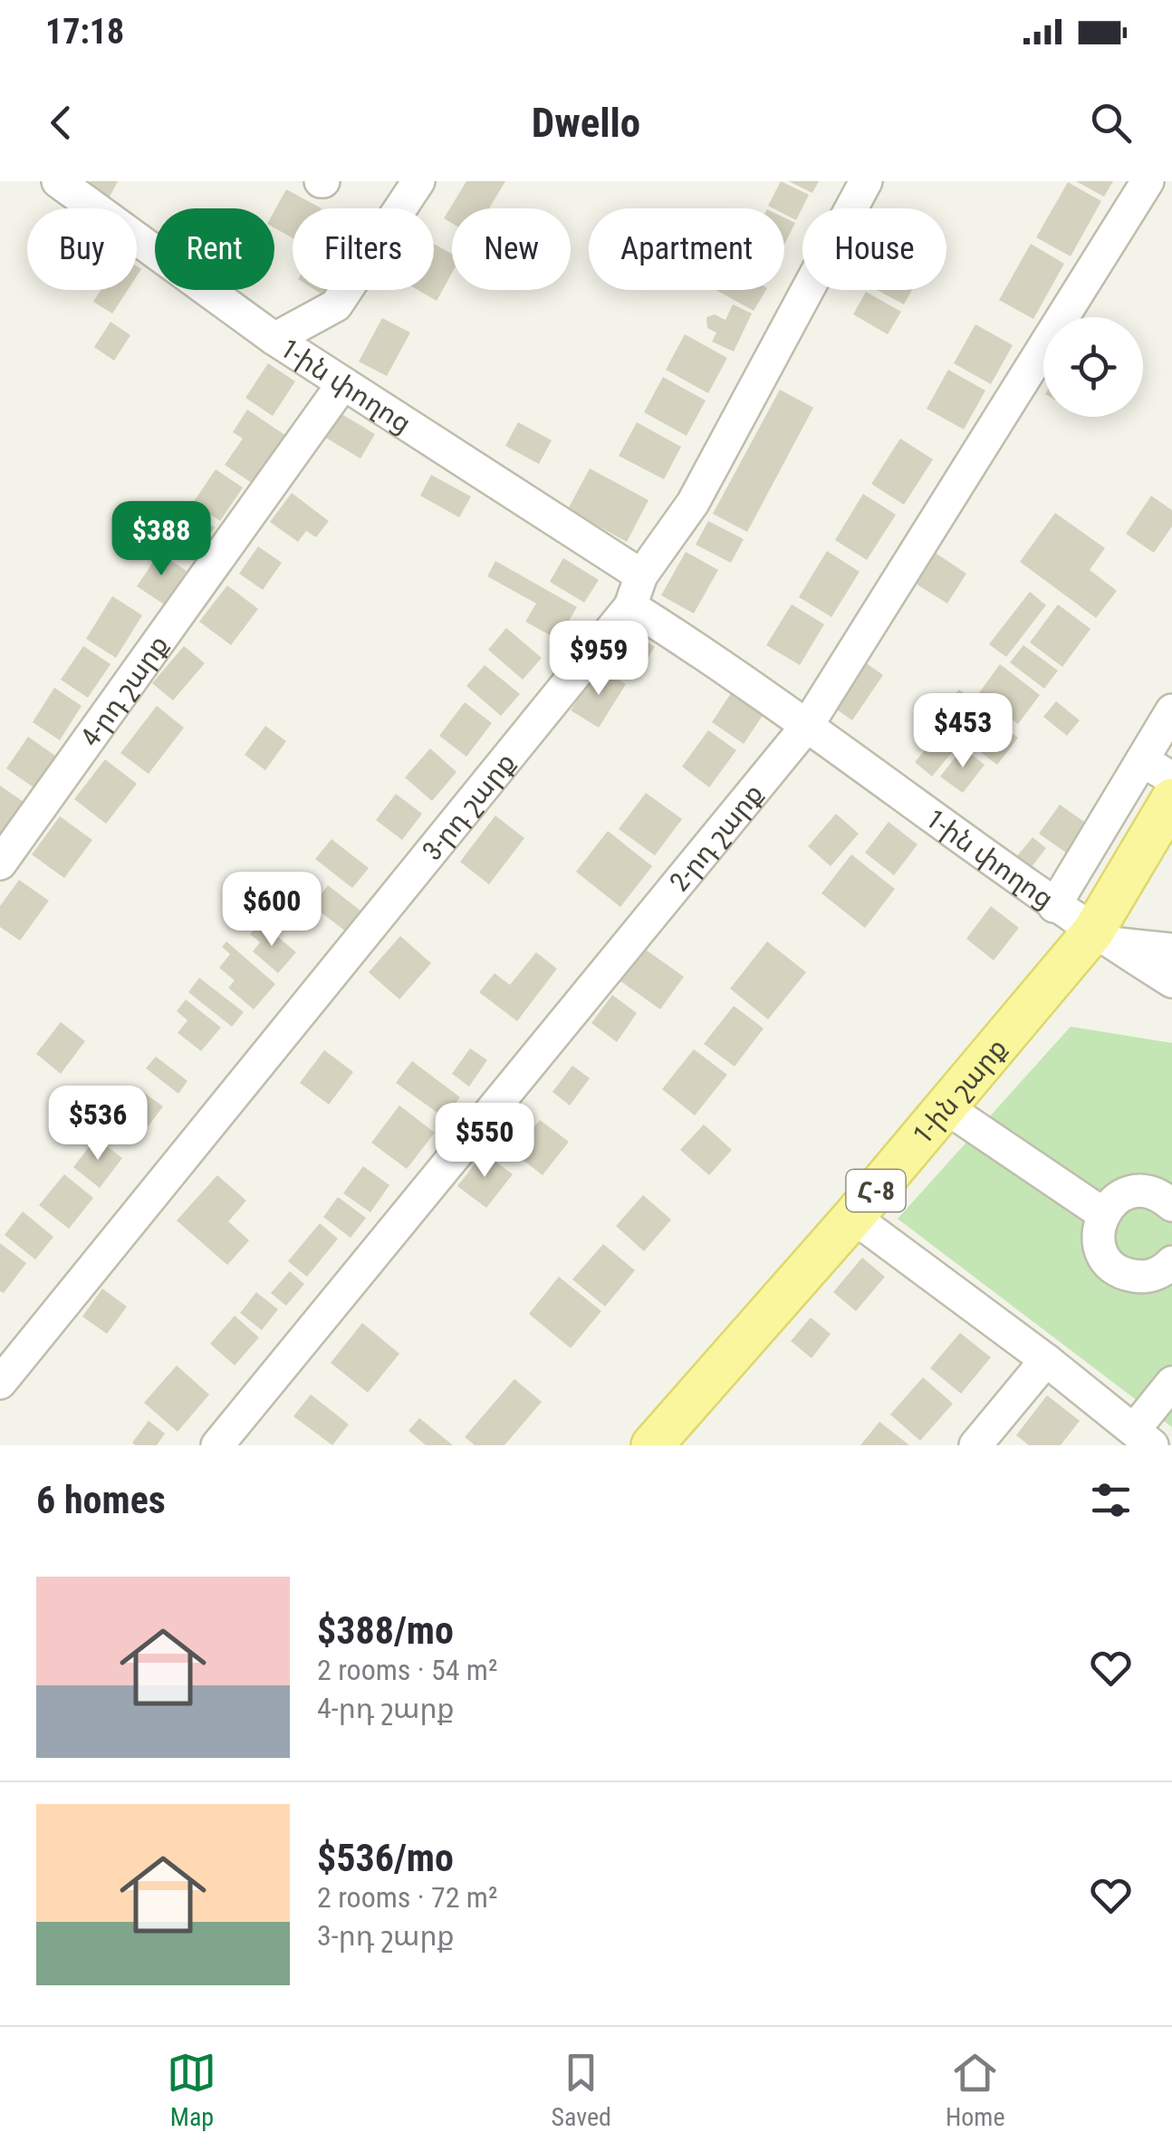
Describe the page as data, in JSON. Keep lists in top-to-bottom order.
{
  "streets": {
    "main road": ["1-ին շարք", "Հ-8"],
    "street": [
      "1-ին փողոց",
      "4-րդ շարք",
      "3-րդ շարք",
      "2-րդ շարք"
    ]
  },
  "crossings": [
    ["1-ին փողոց", "4-րդ շարք"],
    ["1-ին փողոց", "3-րդ շարք"],
    ["1-ին փողոց", "2-րդ շարք"],
    ["1-ին փողոց", "1-ին շարք"]
  ],
  "page": {
    "status": "17:18",
    "header": "Dwello",
    "chip": [
      "Buy",
      "Rent",
      "Filters",
      "New",
      "Apartment",
      "House"
    ],
    "price": [
      "$388",
      "$959",
      "$453",
      "$600",
      "$536",
      "$550"
    ],
    "heading": "6 homes",
    "list": [
      {
        "name": "$388/mo",
        "note": "2 rooms · 54 m² · 4-րդ շարք"
      },
      {
        "name": "$536/mo",
        "note": "2 rooms · 72 m² · 3-րդ շարք"
      }
    ],
    "tabs": ["Map", "Saved", "Home"]
  }
}
